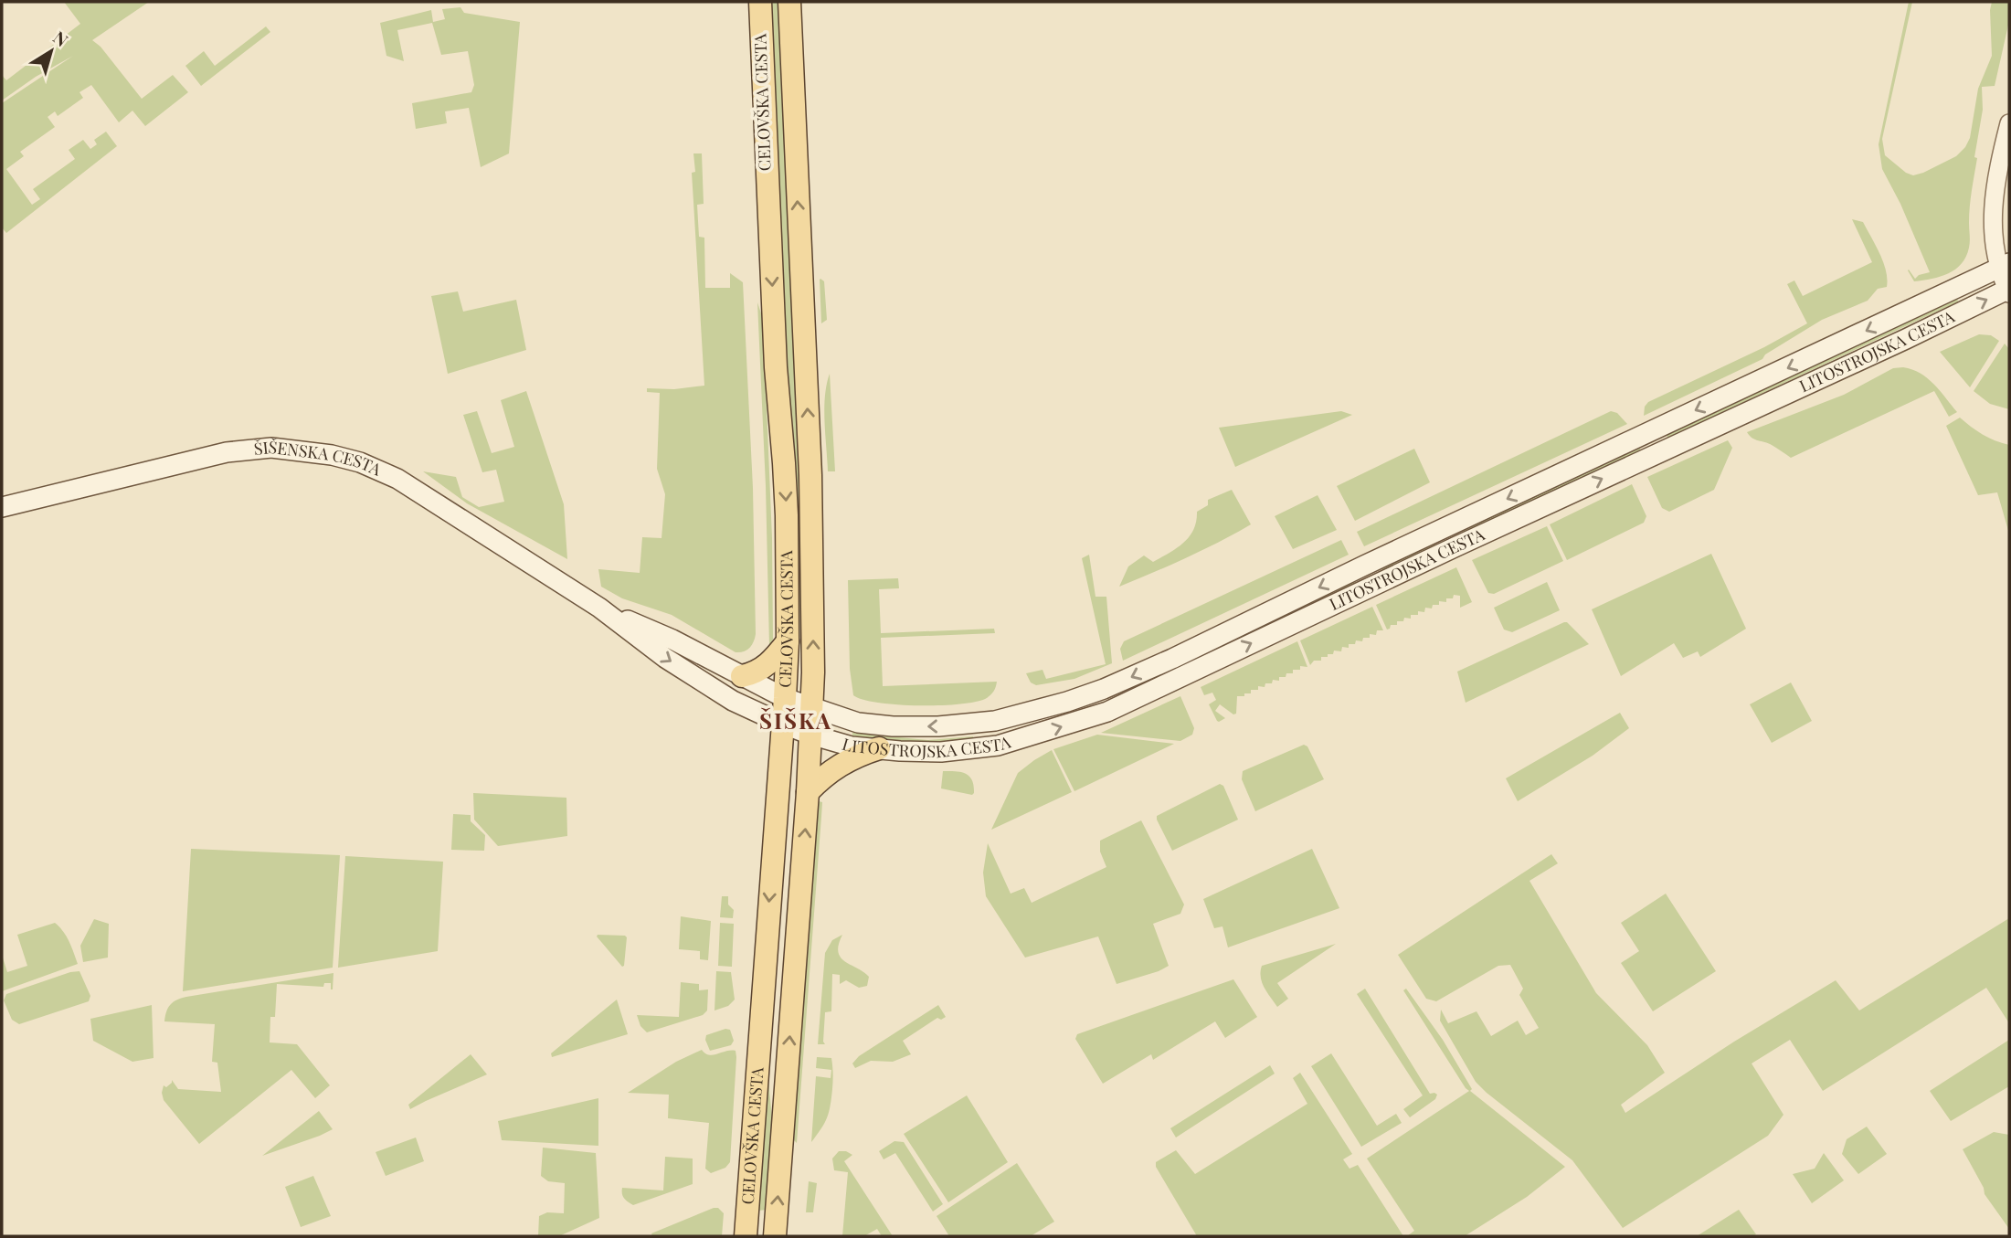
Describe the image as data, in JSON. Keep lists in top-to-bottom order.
{
  "streets": {
    "main road": ["CELOVŠKA CESTA", "LITOSTROJSKA CESTA", "ŠIŠENSKA CESTA"]
  },
  "crossings": [
    ["CELOVŠKA CESTA", "LITOSTROJSKA CESTA"],
    ["CELOVŠKA CESTA", "ŠIŠENSKA CESTA"],
    ["LITOSTROJSKA CESTA", "ŠIŠENSKA CESTA"]
  ],
  "districts": ["ŠIŠKA"],
  "north": "top right"
}
